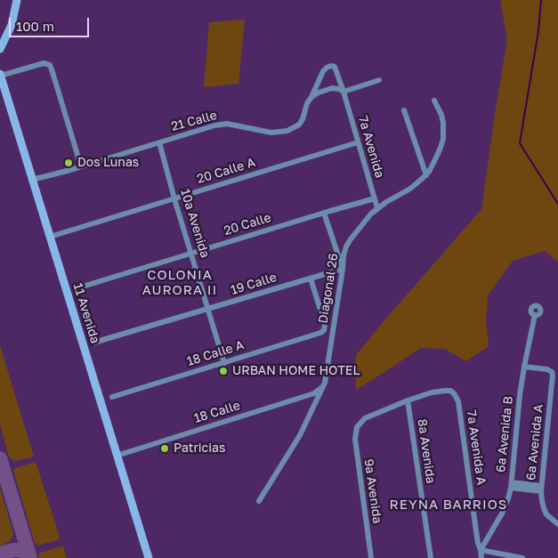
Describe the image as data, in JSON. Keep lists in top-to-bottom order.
{
  "streets": {
    "main road": ["11 Avenida"],
    "street": [
      "21 Calle",
      "7a Avenida",
      "20 Calle A",
      "10a Avenida",
      "20 Calle",
      "19 Calle",
      "Diagonal 26",
      "18 Calle A",
      "18 Calle",
      "6a Avenida B",
      "6a Avenida A",
      "7a Avenida A",
      "8a Avenida",
      "9a Avenida"
    ]
  },
  "crossings": [
    ["21 Calle", "7a Avenida"],
    ["21 Calle", "10a Avenida"],
    ["21 Calle", "11 Avenida"],
    ["7a Avenida", "20 Calle A"],
    ["7a Avenida", "20 Calle"],
    ["7a Avenida", "Diagonal 26"],
    ["20 Calle A", "10a Avenida"],
    ["20 Calle A", "11 Avenida"],
    ["10a Avenida", "20 Calle"],
    ["10a Avenida", "19 Calle"],
    ["10a Avenida", "18 Calle A"],
    ["19 Calle", "Diagonal 26"],
    ["19 Calle", "18 Calle A"],
    ["Diagonal 26", "18 Calle"],
    ["11 Avenida", "18 Calle"],
    ["6a Avenida B", "6a Avenida A"],
    ["6a Avenida B", "7a Avenida A"],
    ["7a Avenida A", "8a Avenida"],
    ["7a Avenida A", "9a Avenida"],
    ["8a Avenida", "9a Avenida"]
  ],
  "districts": ["COLONIA AURORA II", "REYNA BARRIOS"],
  "places": ["Dos Lunas", "URBAN HOME HOTEL", "Patricias"],
  "scale_bar": "100 m"
}
